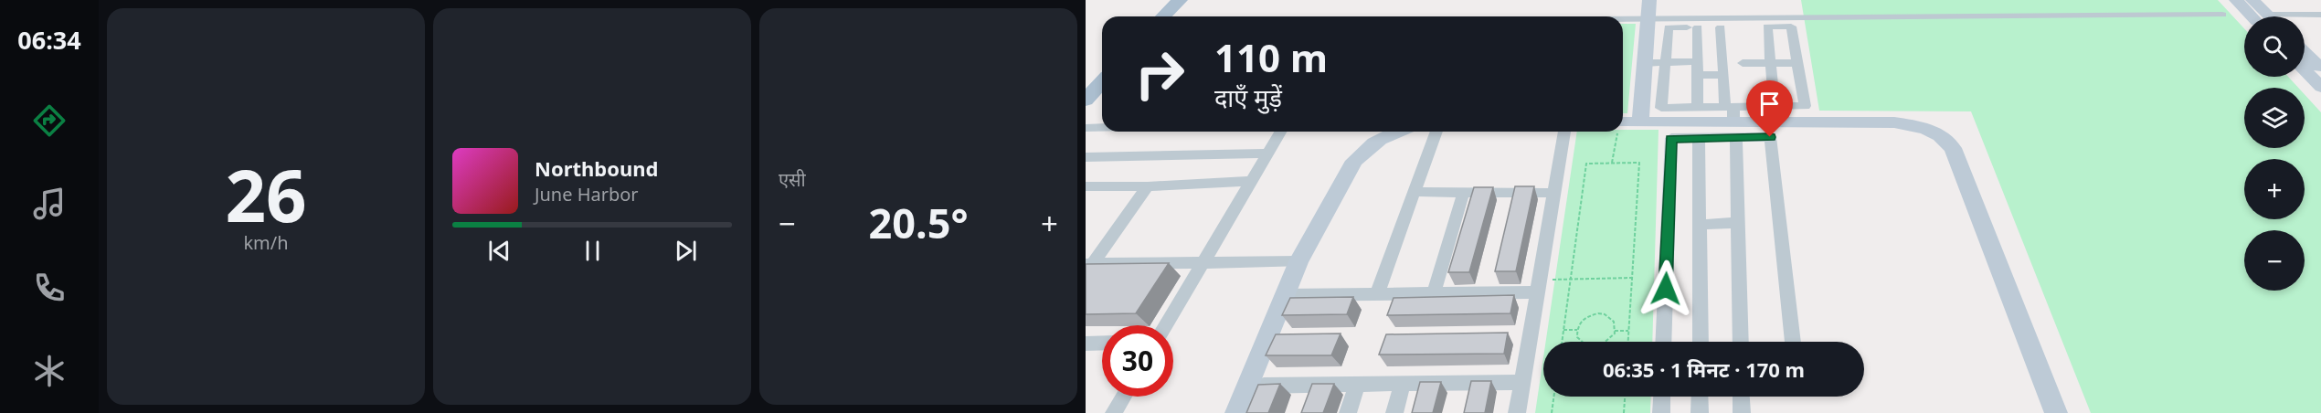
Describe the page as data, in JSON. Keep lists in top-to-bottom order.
{
  "page": {
    "tabs": "06:34",
    "tile": [
      ["26", "km/h"],
      "एसी"
    ],
    "map_buttons": ["+", "−"],
    "turn": ["110 m", "दाएँ मुड़ें"],
    "song": ["Northbound", "June Harbor"],
    "heat": ["−", "20.5°", "+"],
    "limit": "30",
    "trip": "06:35 · 1 मिनट · 170 m"
  }
}
